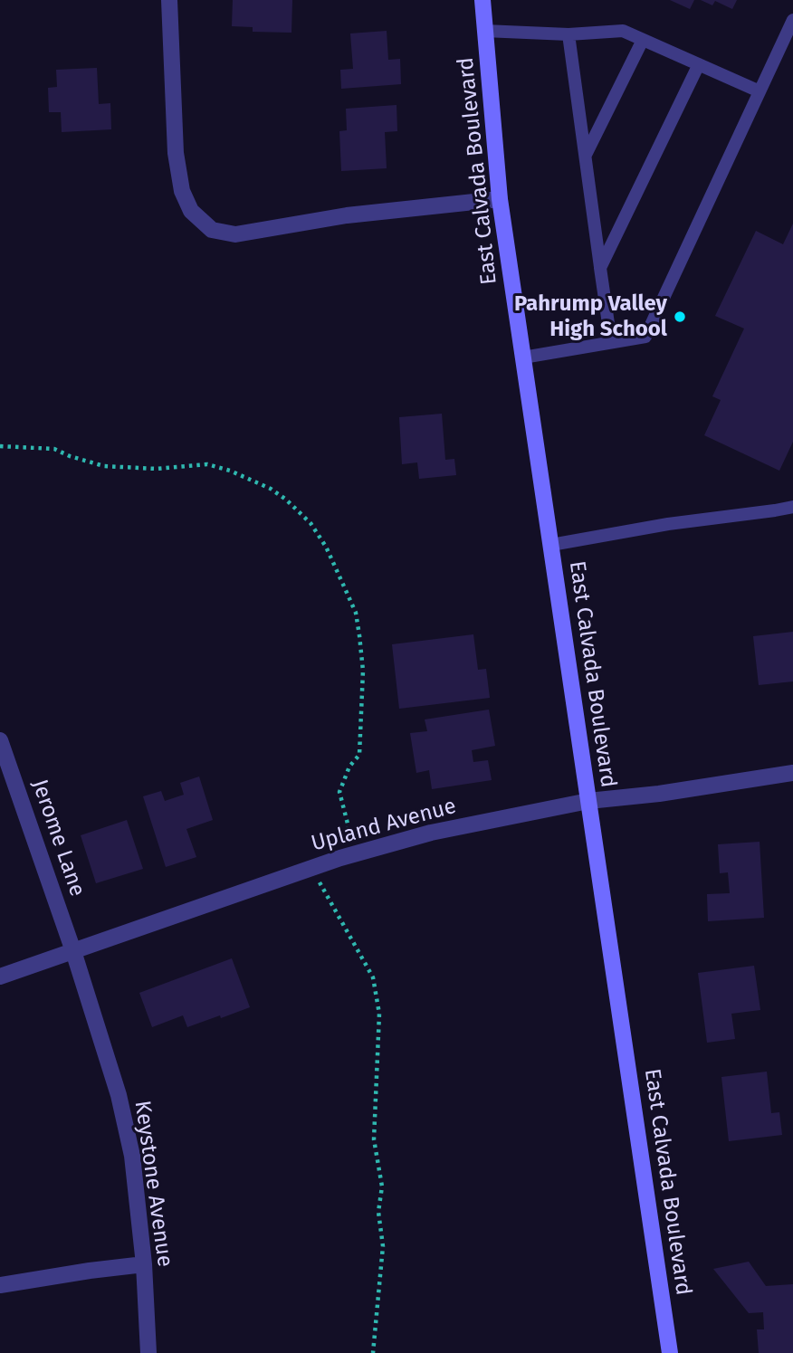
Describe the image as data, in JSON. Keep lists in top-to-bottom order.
{
  "streets": {
    "main road": ["East Calvada Boulevard"],
    "street": ["Upland Avenue", "Jerome Lane", "Keystone Avenue"]
  },
  "crossings": [
    ["East Calvada Boulevard", "Upland Avenue"],
    ["Upland Avenue", "Jerome Lane"],
    ["Upland Avenue", "Keystone Avenue"],
    ["Jerome Lane", "Keystone Avenue"]
  ],
  "places": ["Pahrump Valley High School"]
}
